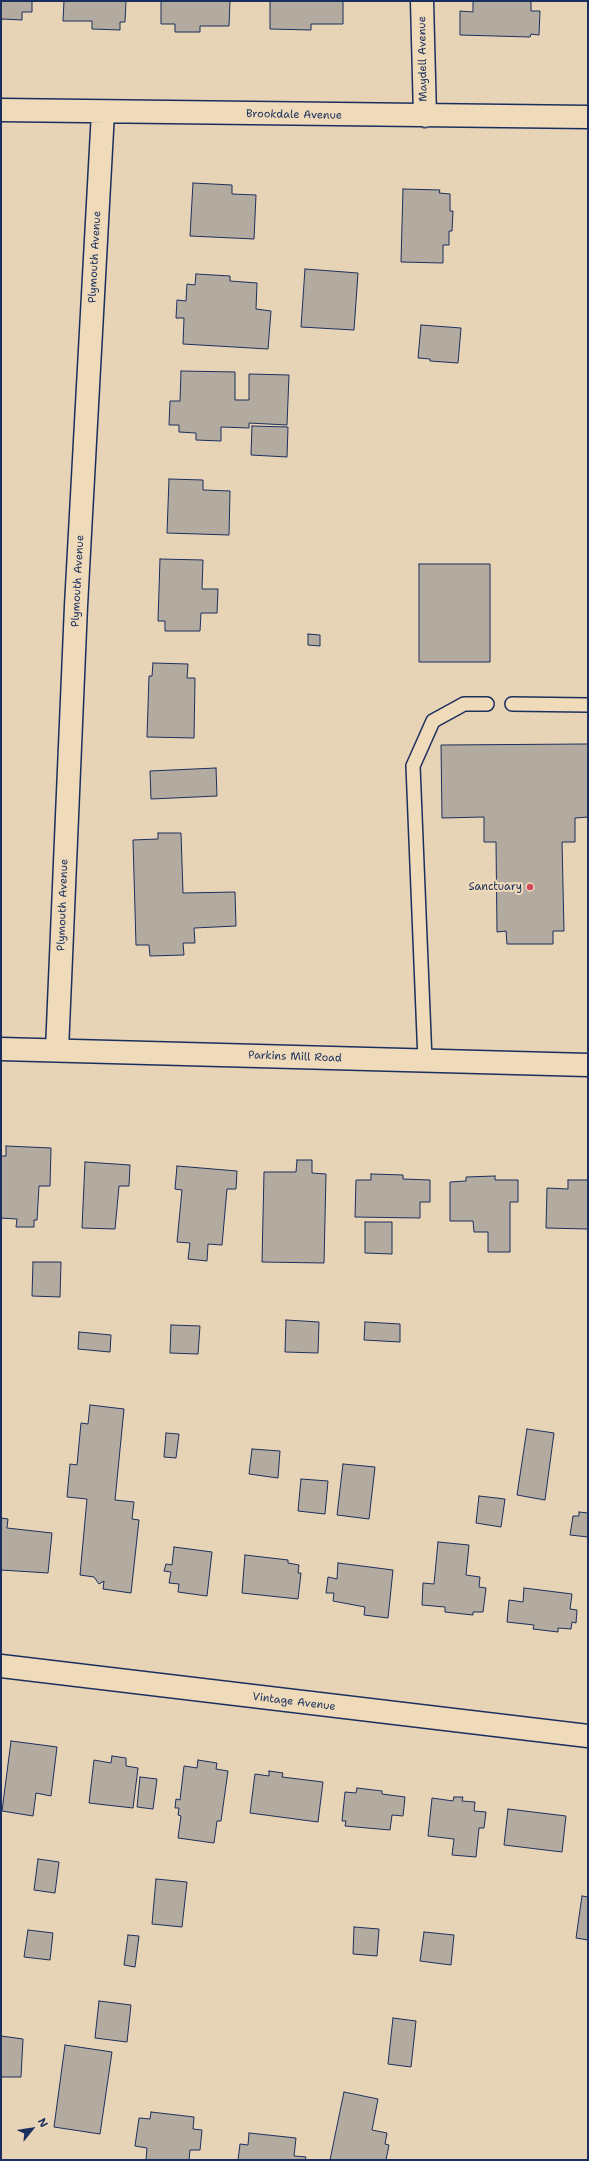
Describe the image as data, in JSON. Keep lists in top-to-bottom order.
{
  "streets": {
    "street": [
      "Maydell Avenue",
      "Brookdale Avenue",
      "Plymouth Avenue",
      "Parkins Mill Road",
      "Vintage Avenue"
    ]
  },
  "crossings": [
    ["Maydell Avenue", "Brookdale Avenue"],
    ["Brookdale Avenue", "Plymouth Avenue"],
    ["Plymouth Avenue", "Parkins Mill Road"]
  ],
  "places": ["Sanctuary"],
  "north": "top right"
}
